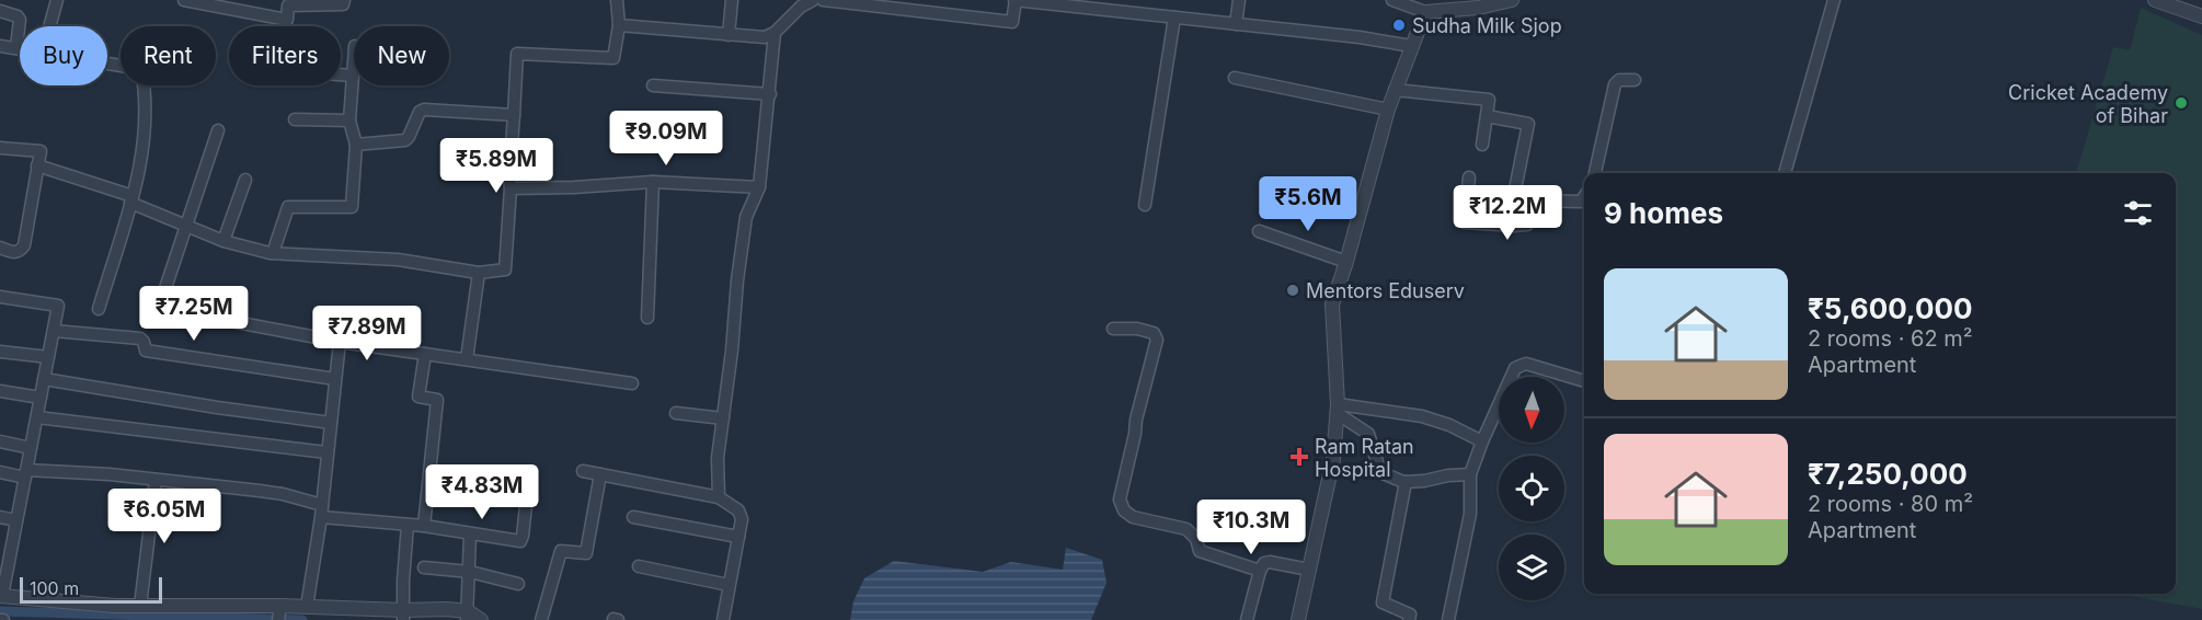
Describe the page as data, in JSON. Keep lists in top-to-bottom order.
{
  "places": {
    "other": ["Sudha Milk Sjop", "Cricket Academy of Bihar", "Mentors Eduserv"],
    "health": ["Ram Ratan Hospital"]
  },
  "scale_bar": "100 m",
  "north": "bottom",
  "page": {
    "chip": [
      "Buy",
      "Rent",
      "Filters",
      "New"
    ],
    "price": [
      "₹9.09M",
      "₹5.89M",
      "₹5.6M",
      "₹12.2M",
      "₹7.25M",
      "₹7.89M",
      "₹4.83M",
      "₹6.05M",
      "₹10.3M"
    ],
    "heading": "9 homes",
    "list": [
      {
        "name": "₹5,600,000",
        "note": "2 rooms · 62 m² · Apartment"
      },
      {
        "name": "₹7,250,000",
        "note": "2 rooms · 80 m² · Apartment"
      }
    ],
    "scale": "100 m"
  }
}
